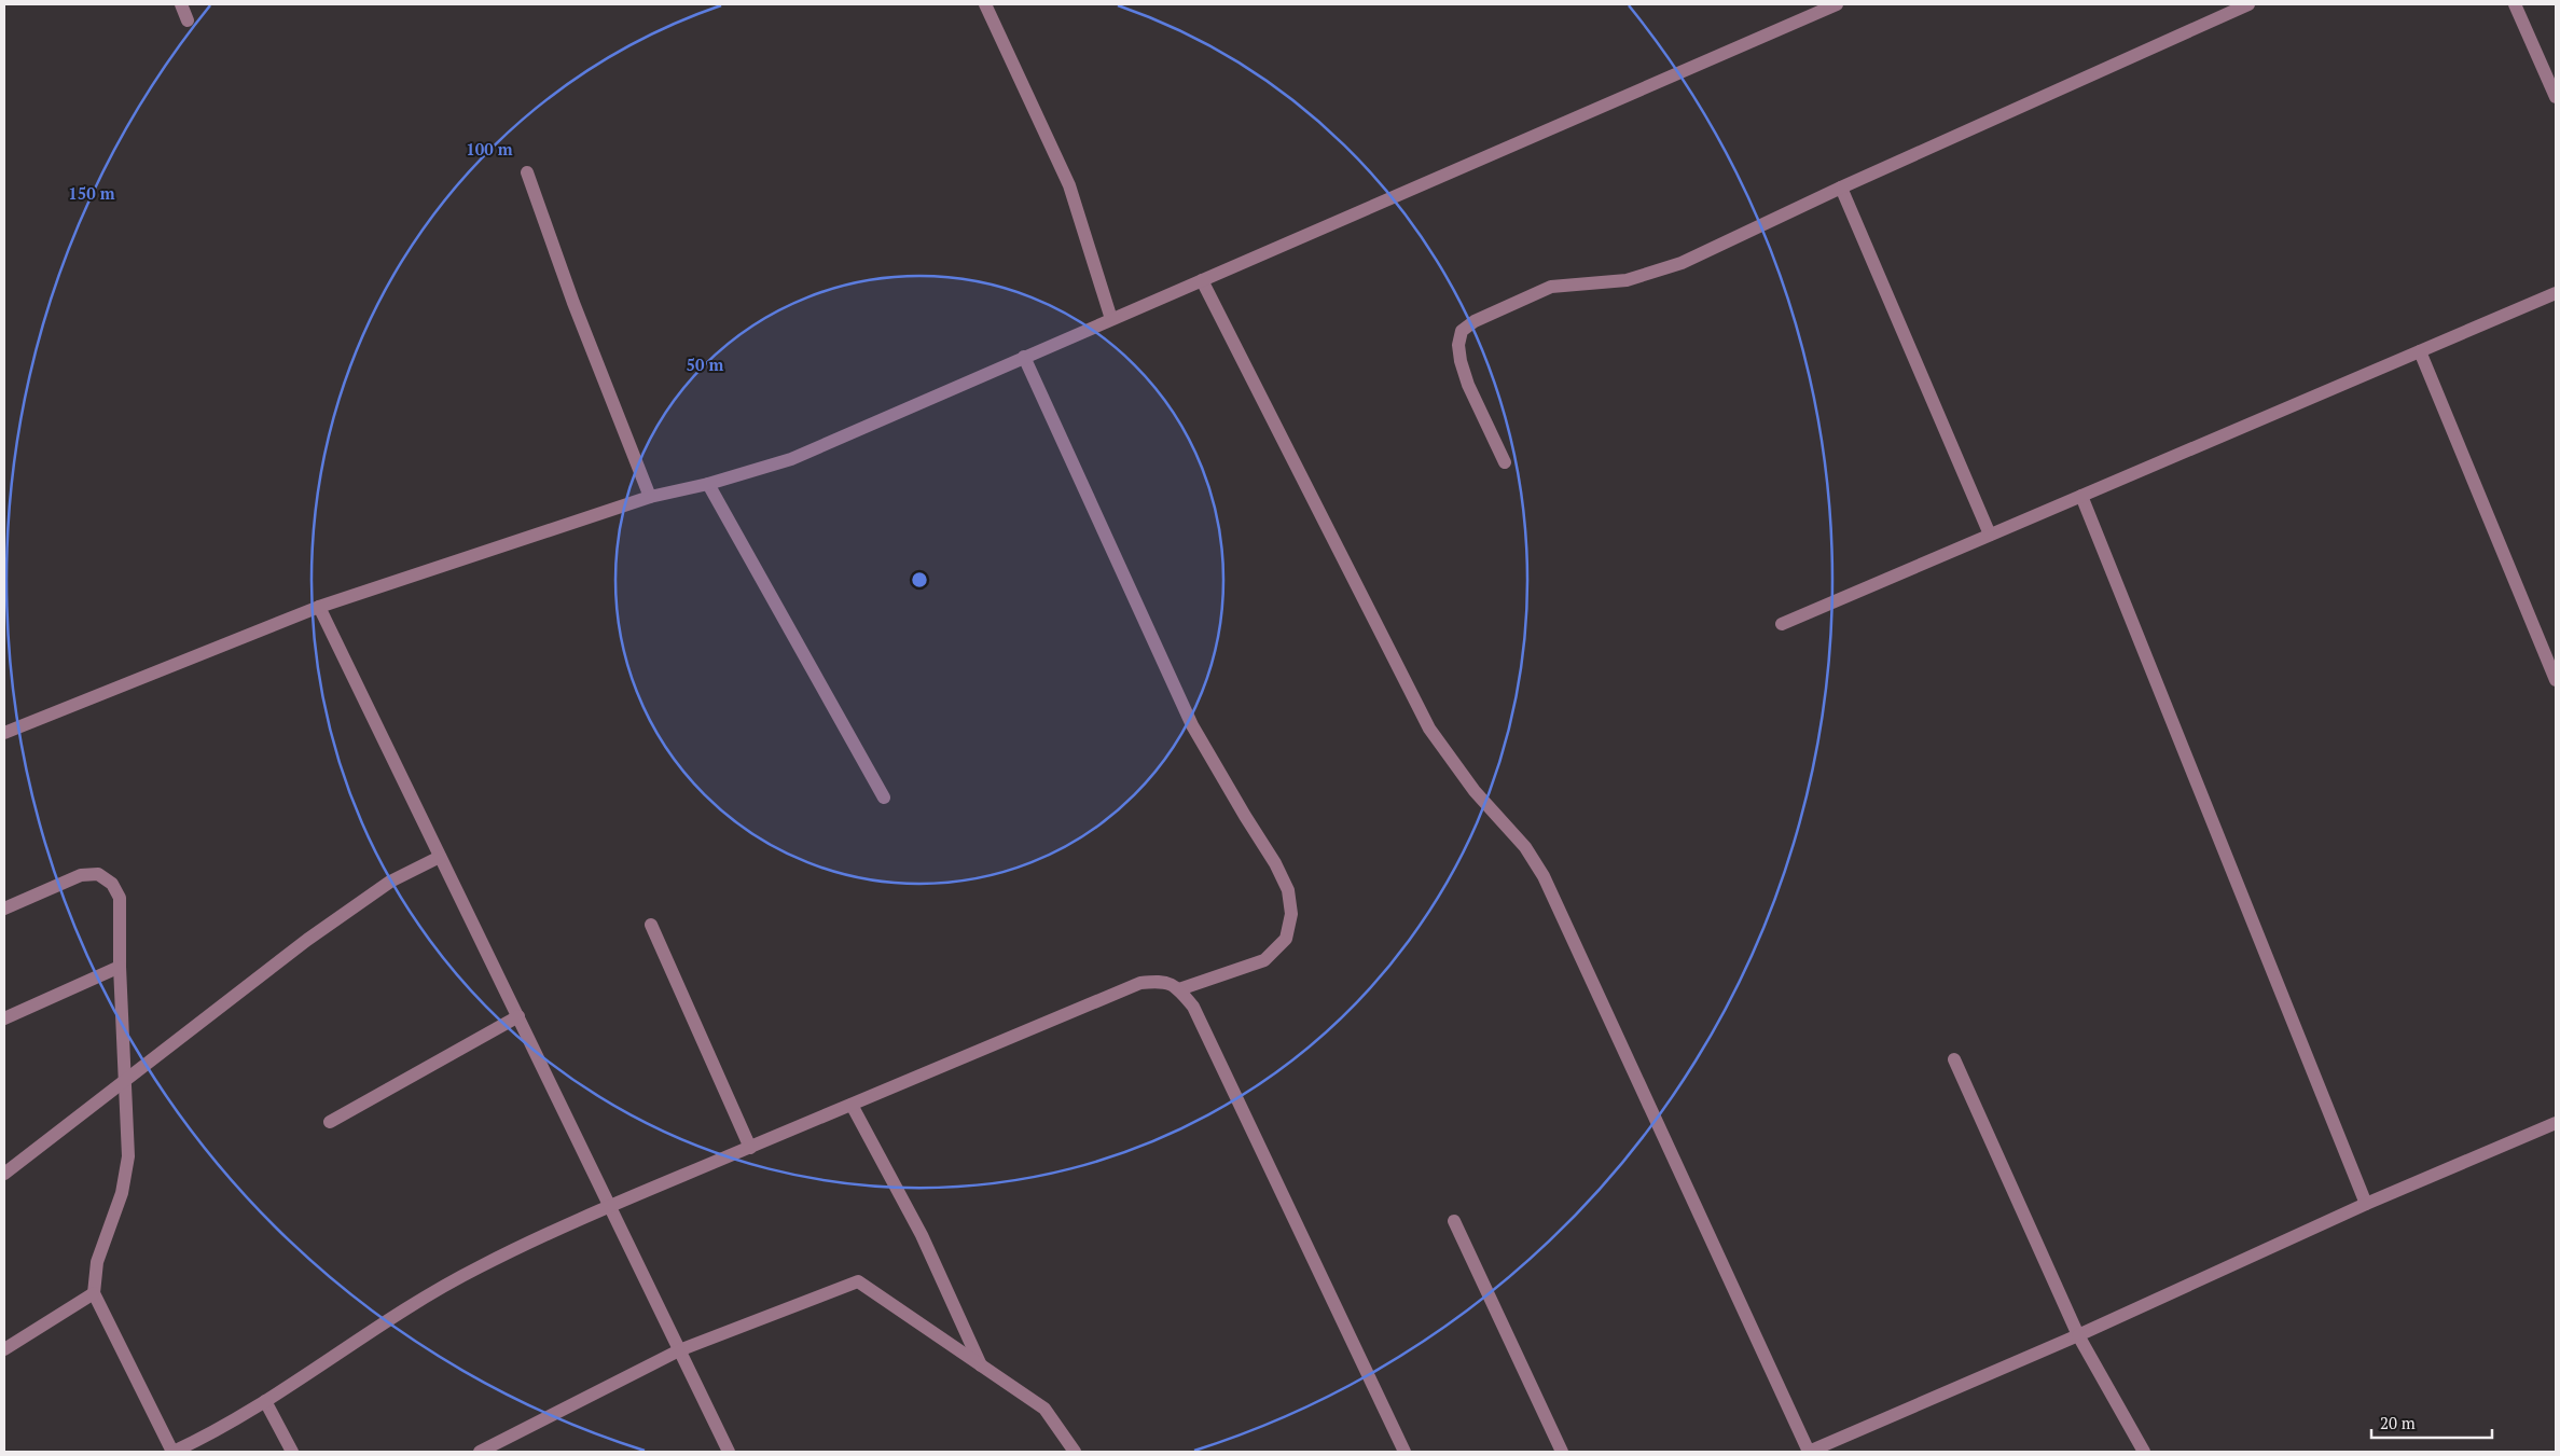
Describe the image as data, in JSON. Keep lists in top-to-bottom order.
{
  "scale_bar": "20 m",
  "rings": ["100 m", "150 m", "50 m"]
}
